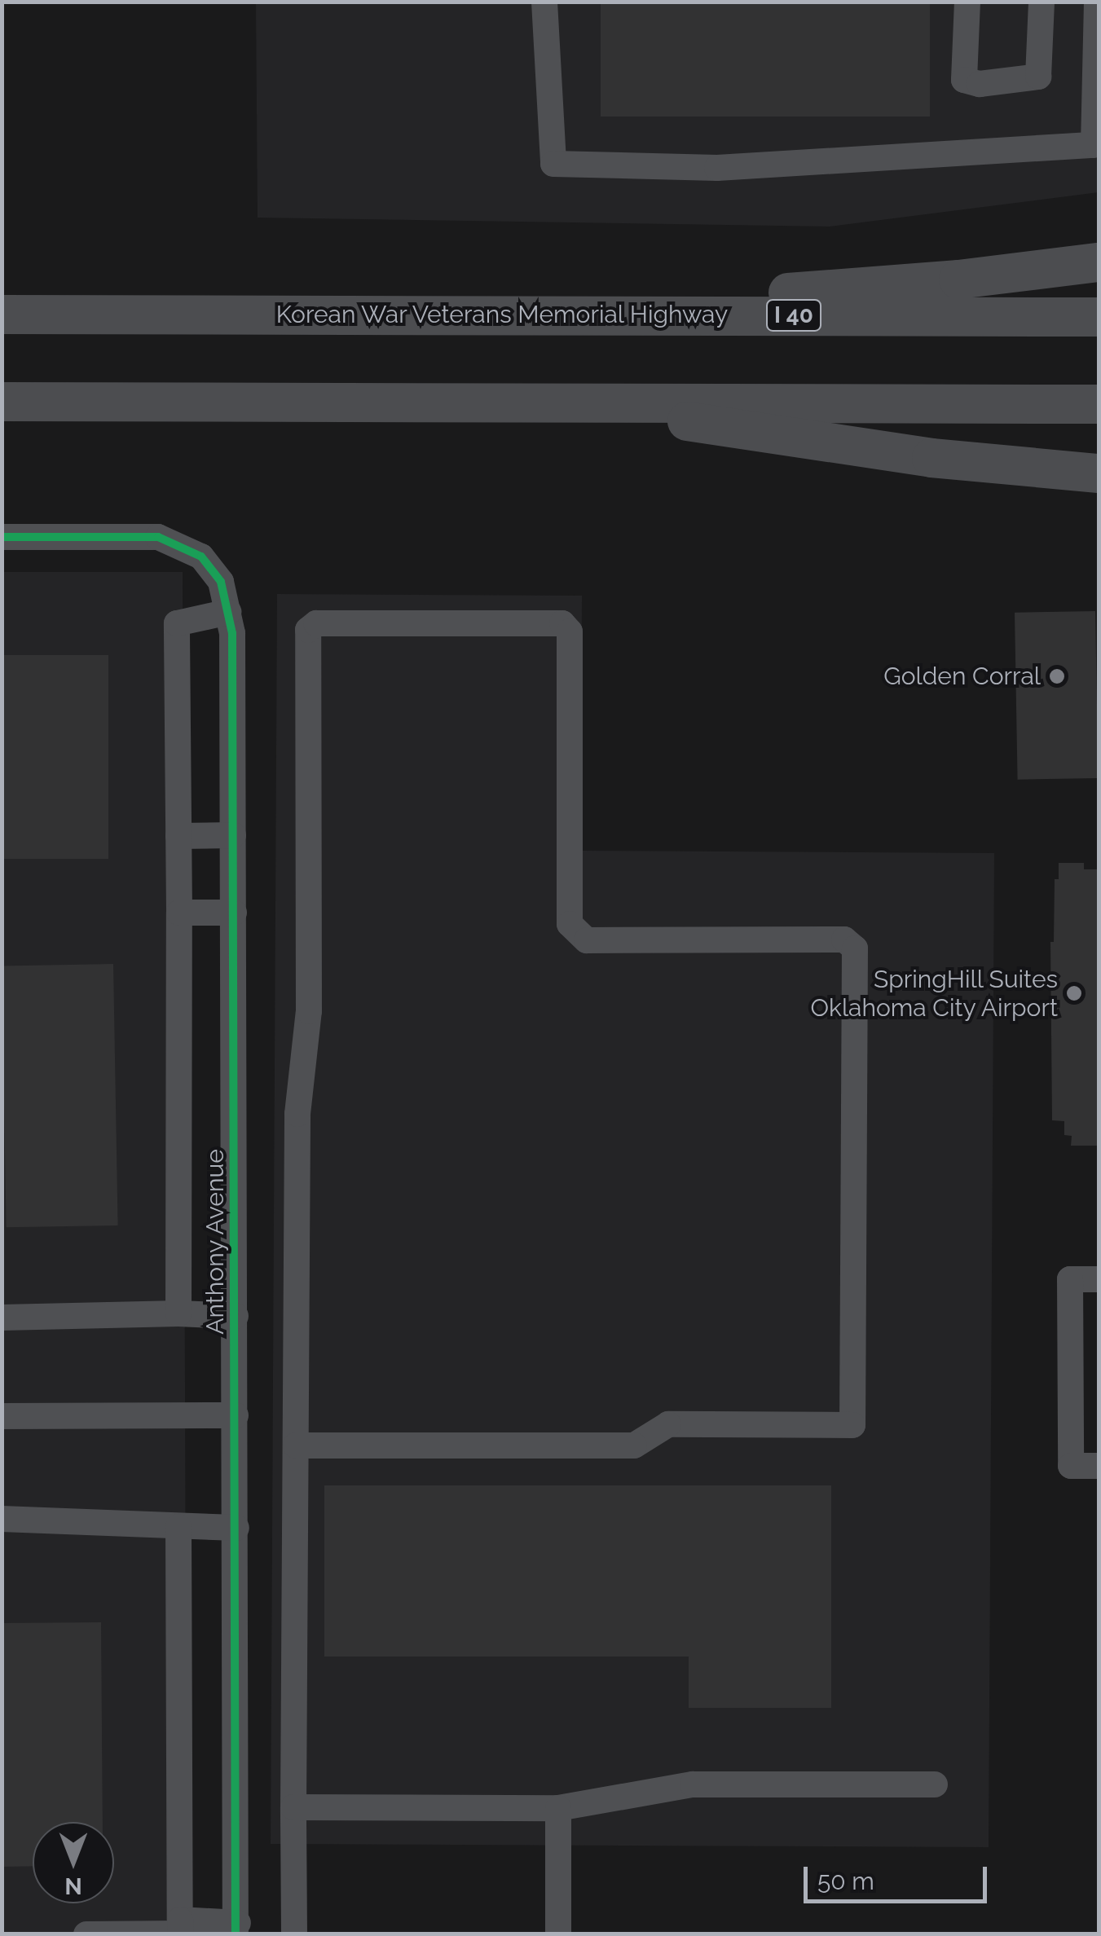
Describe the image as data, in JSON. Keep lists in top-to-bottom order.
{
  "streets": {
    "highway": ["Korean War Veterans Memorial Highway", "I 40"],
    "street": ["Anthony Avenue"]
  },
  "places": ["Golden Corral", "SpringHill Suites Oklahoma City Airport"],
  "scale_bar": "50 m",
  "north": "bottom"
}
